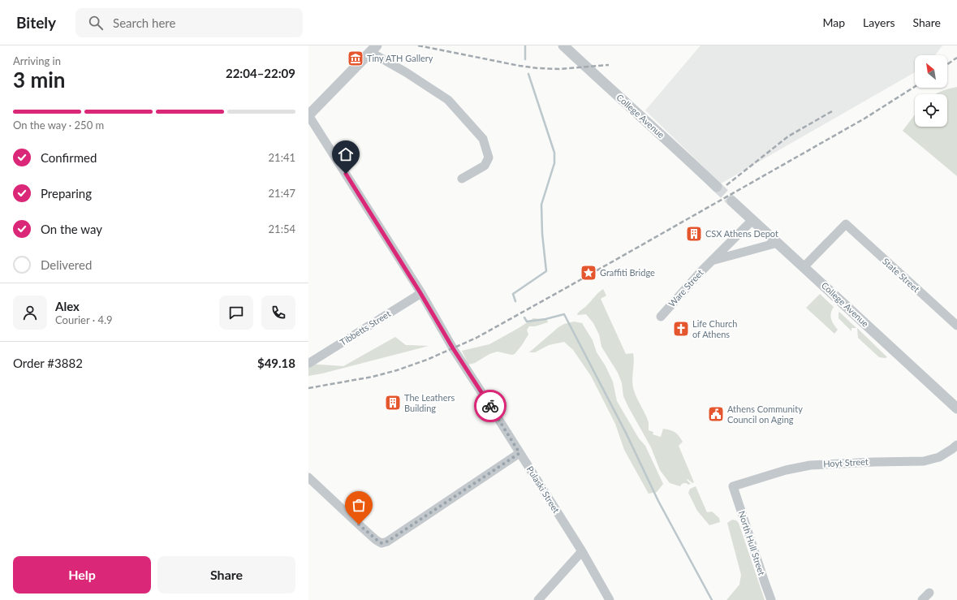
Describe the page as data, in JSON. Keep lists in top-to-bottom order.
{
  "streets": {
    "street": [
      "College Avenue",
      "State Street",
      "Ware Street",
      "Tibbetts Street",
      "Hoyt Street",
      "Pulaski Street",
      "North Hull Street"
    ]
  },
  "crossings": [
    ["College Avenue", "State Street"],
    ["College Avenue", "Ware Street"],
    ["Tibbetts Street", "Pulaski Street"],
    ["Hoyt Street", "North Hull Street"]
  ],
  "places": {
    "museum": ["Tiny ATH Gallery"],
    "building": ["CSX Athens Depot", "The Leathers Building"],
    "place": ["Graffiti Bridge"],
    "church": ["Life Church of Athens"],
    "public building": ["Athens Community Council on Aging"]
  },
  "north": "top left",
  "page": {
    "header": "Bitely",
    "search": "Search here",
    "nav": ["Map", "Layers", "Share"],
    "heading": ["3 min", "Arriving in", "22:04–22:09"],
    "panel": [
      "Alex",
      "Courier · 4.9",
      "Order #3882",
      "$49.18"
    ],
    "bar": "On the way · 250 m",
    "list": [
      ["Confirmed", "21:41"],
      ["Preparing", "21:47"],
      ["On the way", "21:54"],
      "Delivered"
    ],
    "buttons": ["Help", "Share"]
  }
}
